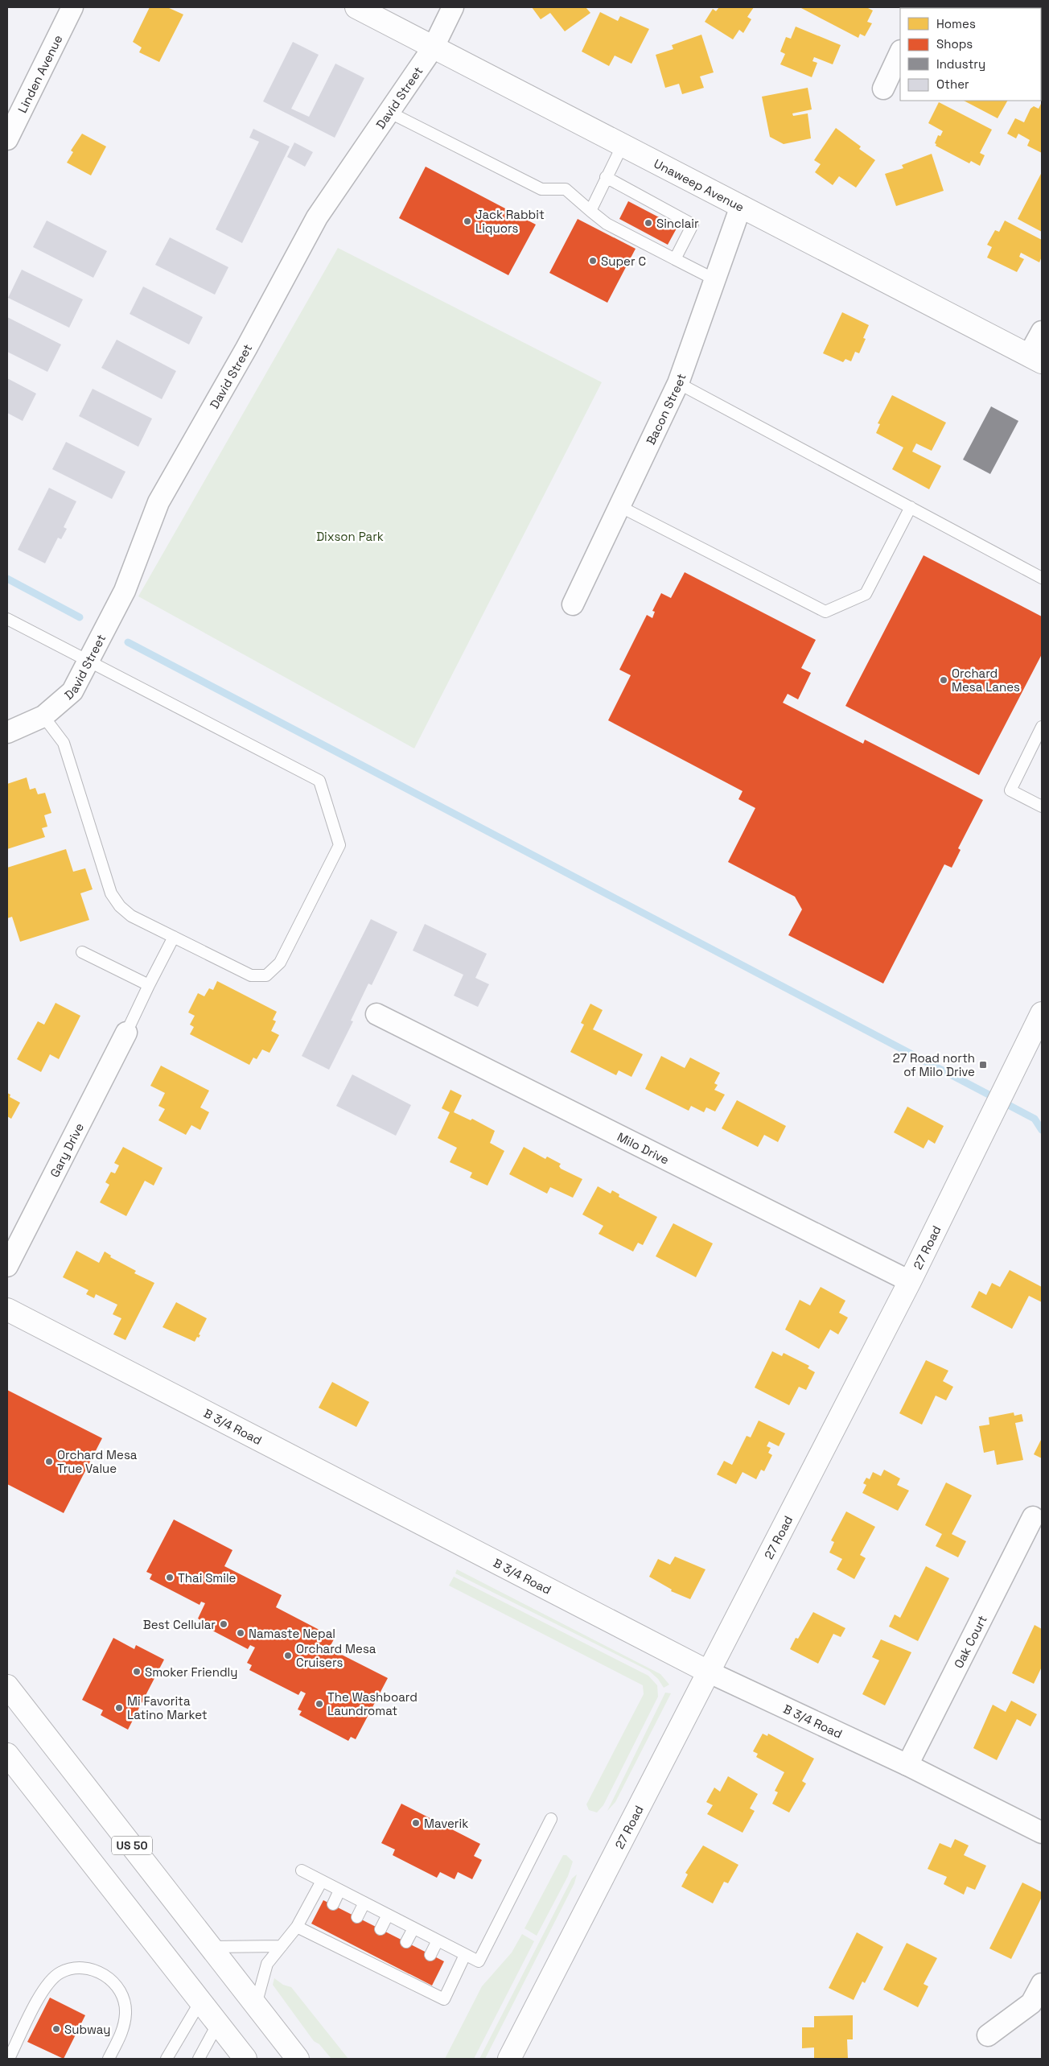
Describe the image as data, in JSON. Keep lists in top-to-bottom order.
{
  "streets": {
    "main road": [
      "Unaweep Avenue",
      "27 Road",
      "B 3/4 Road",
      "US 50"
    ],
    "street": [
      "Linden Avenue",
      "David Street",
      "Bacon Street",
      "Milo Drive",
      "Gary Drive",
      "Oak Court"
    ]
  },
  "crossings": [
    ["David Street", "Unaweep Avenue"],
    ["Unaweep Avenue", "Bacon Street"],
    ["Milo Drive", "27 Road"],
    ["27 Road", "B 3/4 Road"],
    ["B 3/4 Road", "Oak Court"]
  ],
  "parks": ["Dixson Park"],
  "places": {
    "other": [
      "Jack Rabbit Liquors",
      "Sinclair",
      "Super C",
      "Orchard Mesa Lanes",
      "Orchard Mesa True Value",
      "Thai Smile",
      "Best Cellular",
      "Namaste Nepal",
      "Orchard Mesa Cruisers",
      "Smoker Friendly",
      "The Washboard Laundromat",
      "Mi Favorita Latino Market",
      "Maverik",
      "Subway"
    ],
    "transit": ["27 Road north of Milo Drive"]
  },
  "legend": [
    "Homes",
    "Shops",
    "Industry",
    "Other"
  ]
}
